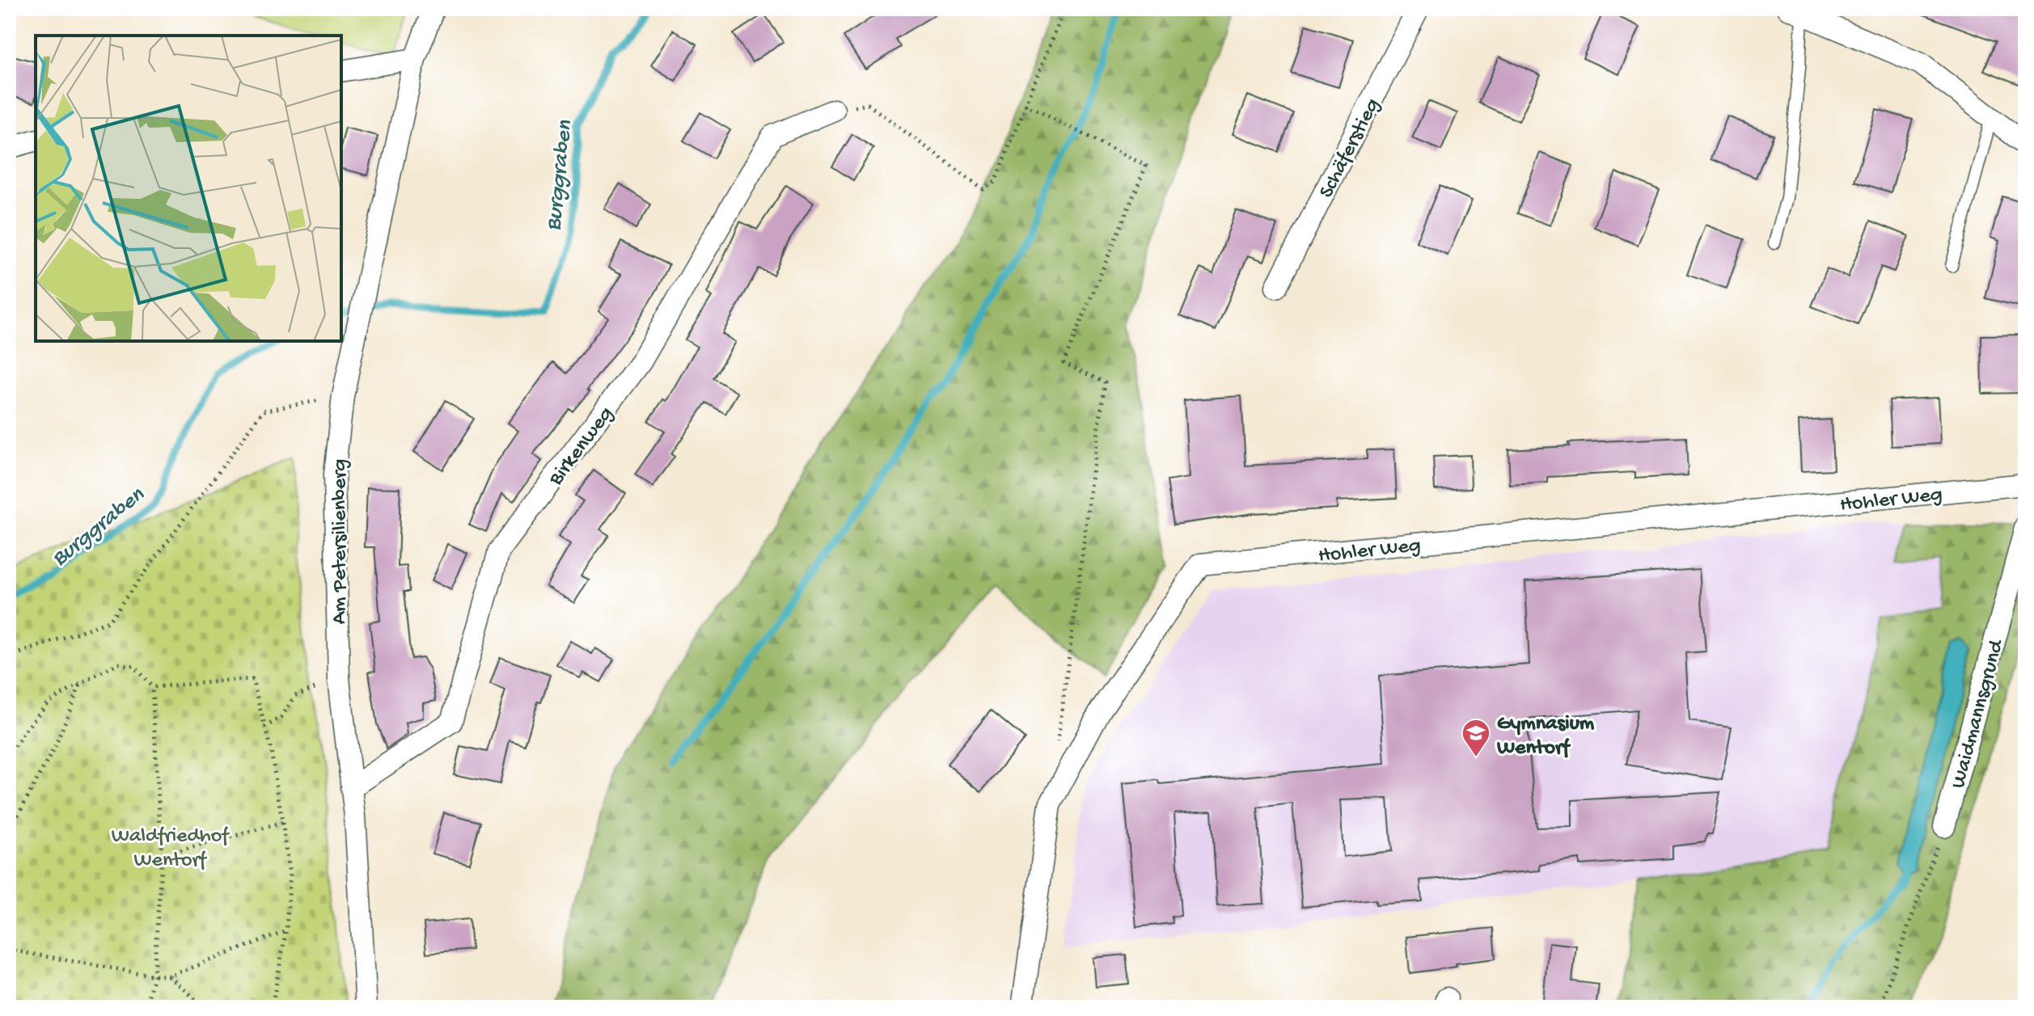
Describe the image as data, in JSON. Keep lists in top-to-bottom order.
{
  "streets": {
    "street": [
      "Schäferstieg",
      "Birkenweg",
      "Hohler Weg",
      "Am Petersilienberg",
      "Waidmannsgrund"
    ]
  },
  "crossings": [
    ["Birkenweg", "Am Petersilienberg"]
  ],
  "water": ["Burggraben"],
  "parks": ["Waldfriedhof Wentorf"],
  "places": {
    "school or university": ["Gymnasium Wentorf"]
  }
}
